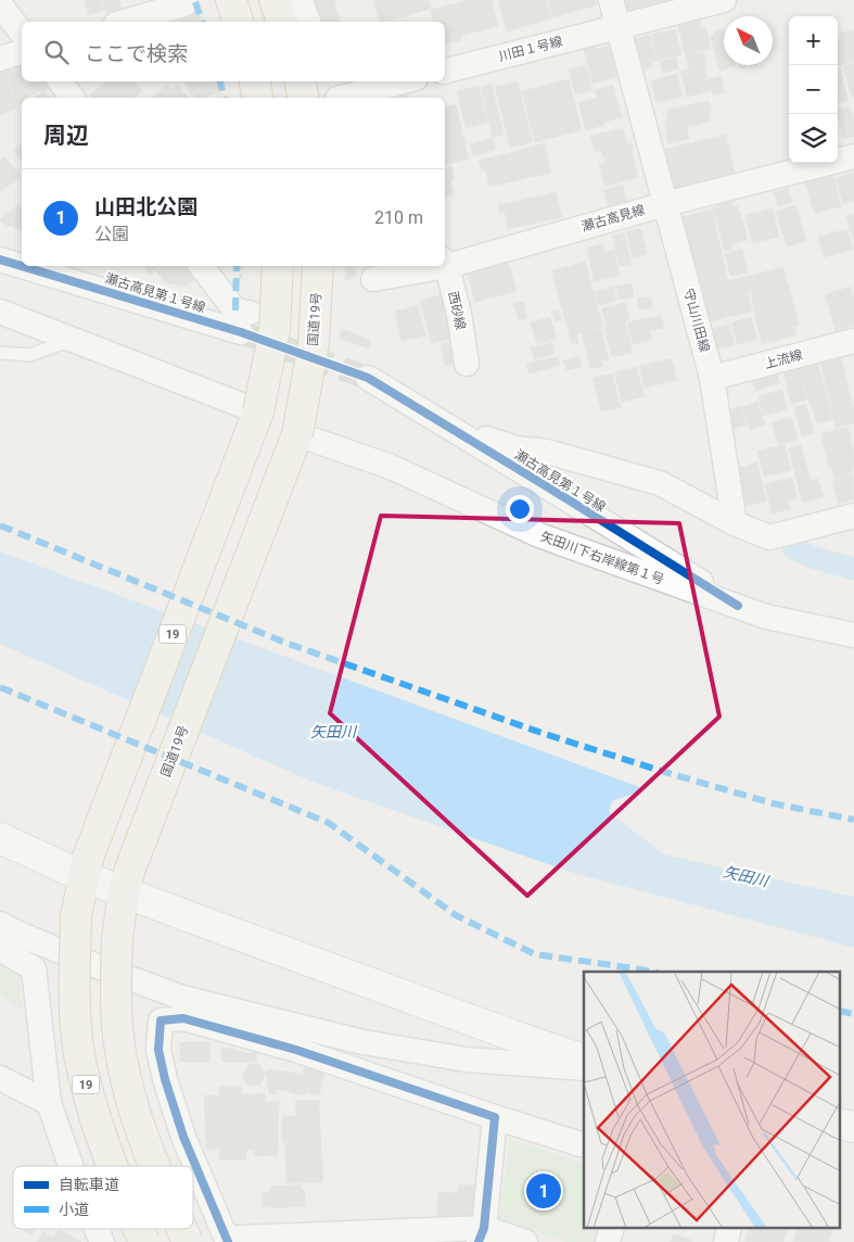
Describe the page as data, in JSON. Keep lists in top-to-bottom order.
{
  "streets": {
    "highway": ["国道19号", "19"],
    "street": [
      "川田１号線",
      "瀬古高見線",
      "瀬古高見第１号線",
      "西砂線",
      "守山川田線",
      "上流線",
      "矢田川下右岸線第１号"
    ]
  },
  "crossings": [
    ["川田１号線", "守山川田線"],
    ["瀬古高見線", "西砂線"],
    ["瀬古高見線", "守山川田線"],
    ["瀬古高見第１号線", "矢田川下右岸線第１号"],
    ["国道19号", "矢田川下右岸線第１号"],
    ["守山川田線", "上流線"]
  ],
  "water": ["矢田川"],
  "legend": ["自転車道", "小道"],
  "north": "top left",
  "page": {
    "map_buttons": ["+", "−"],
    "search": "ここで検索",
    "heading": "周辺",
    "list": [
      {
        "mark": "1",
        "name": "山田北公園",
        "note": "公園",
        "value": "210 m"
      }
    ],
    "pins": "1"
  }
}
